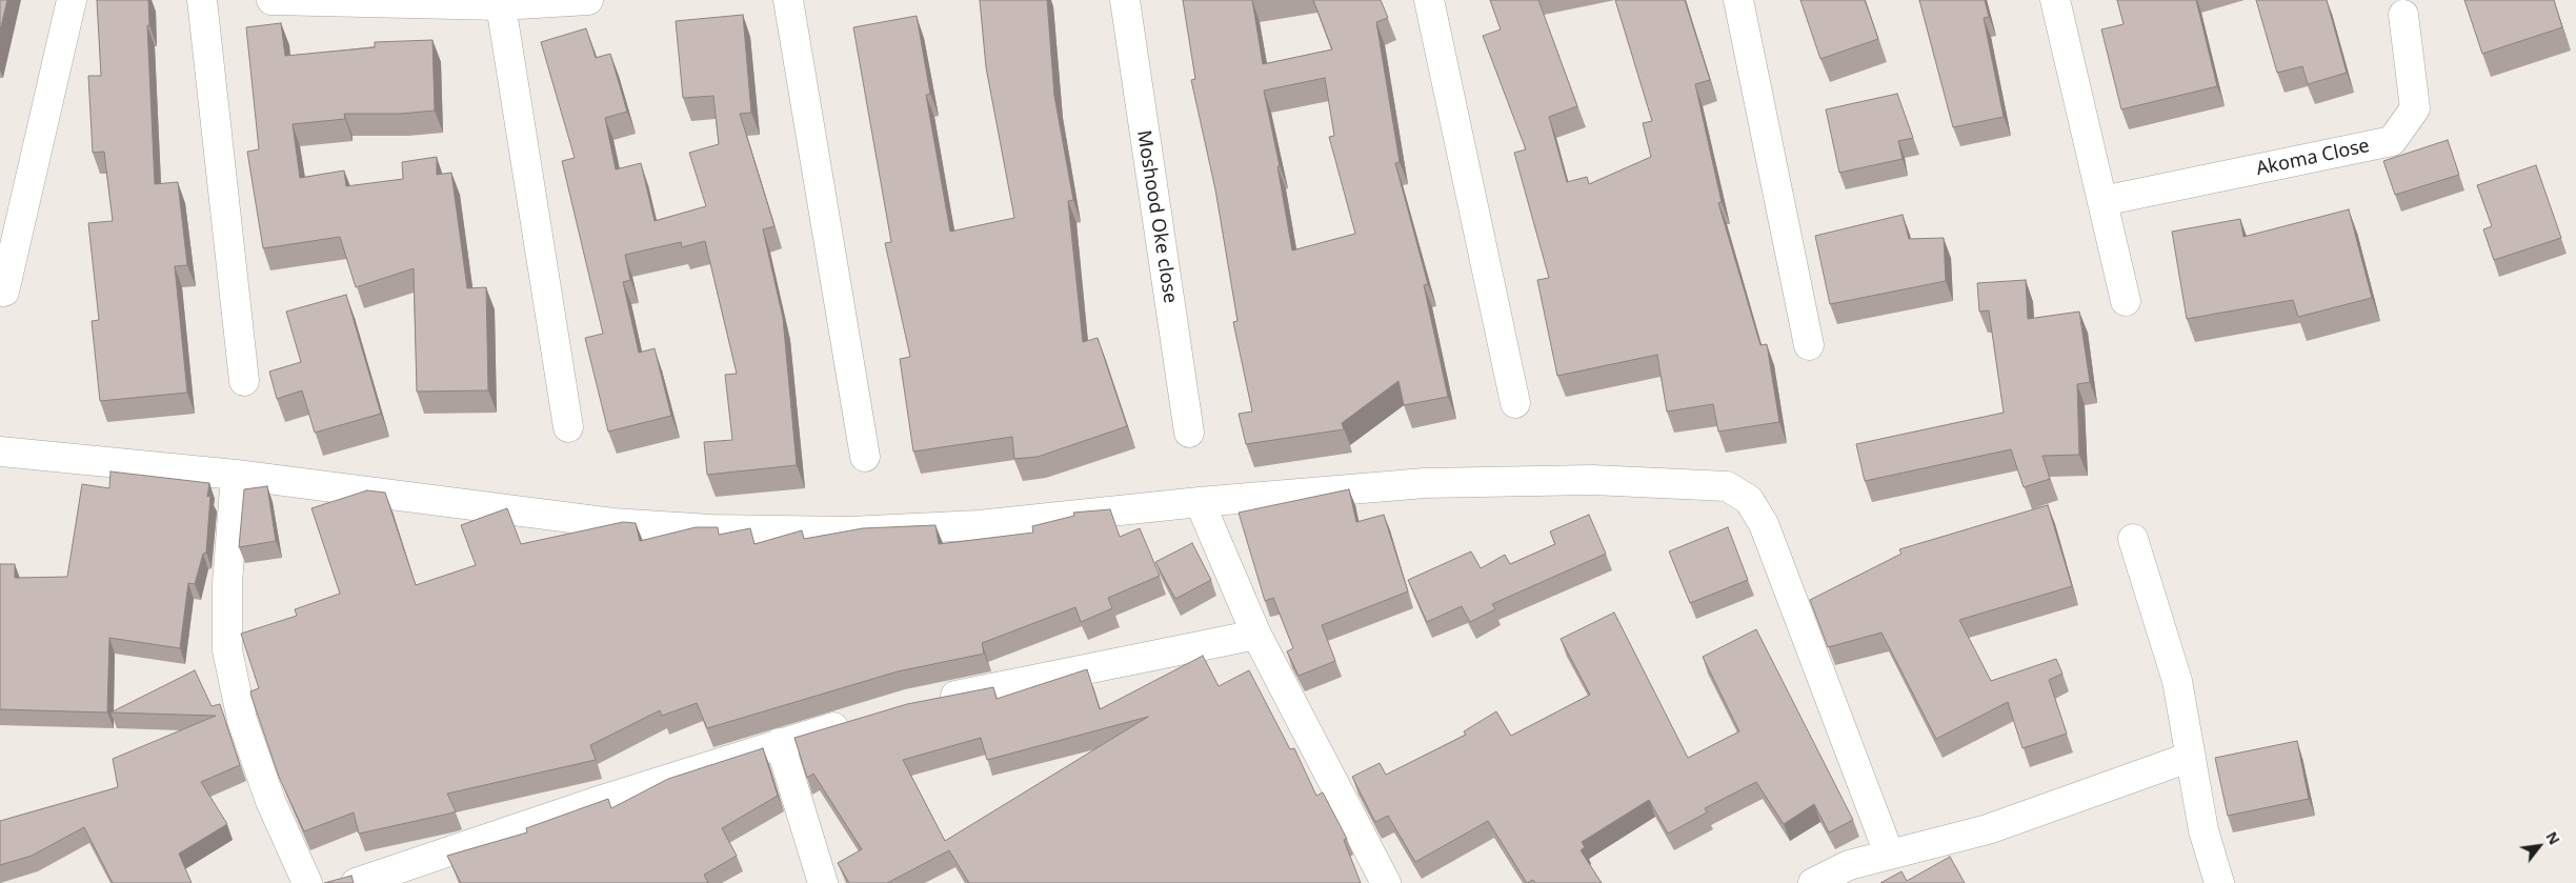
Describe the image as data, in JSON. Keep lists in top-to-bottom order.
{
  "streets": {
    "street": ["Akoma Close", "Moshood Oke close"]
  },
  "north": "top right"
}
